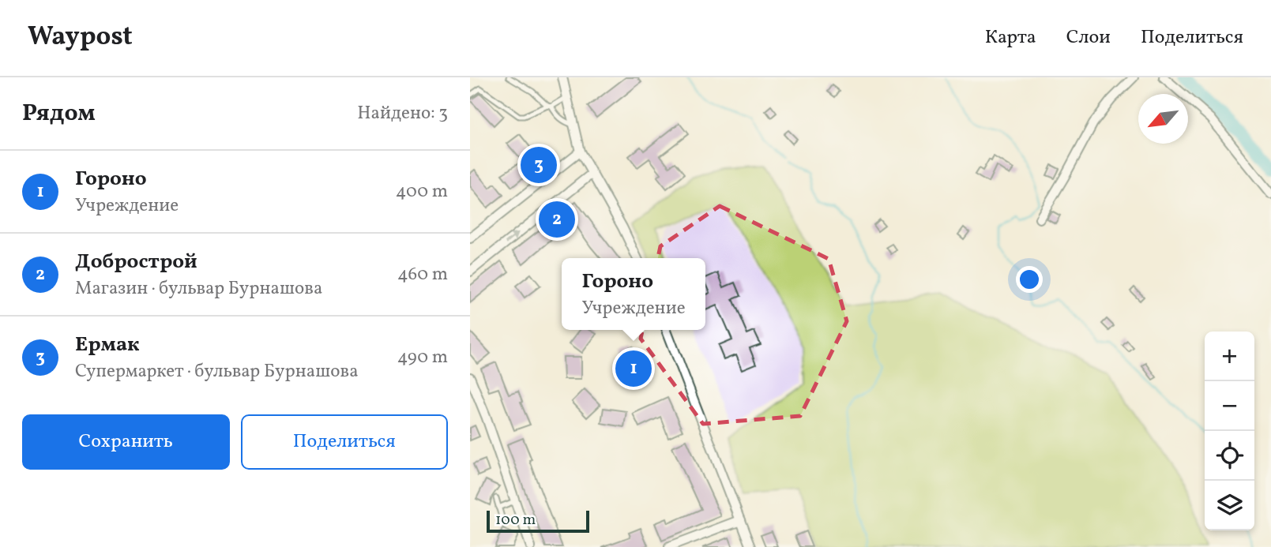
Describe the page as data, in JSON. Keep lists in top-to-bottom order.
{
  "scale_bar": "100 m",
  "north": "bottom left",
  "page": {
    "header": "Waypost",
    "nav": ["Карта", "Слои", "Поделиться"],
    "heading": ["Рядом", "Найдено: 3"],
    "pins": ["3", "2", "1"],
    "list": [
      {
        "mark": "1",
        "name": "Гороно",
        "note": "Учреждение",
        "value": "400 m"
      },
      {
        "mark": "2",
        "name": "Добрострой",
        "note": "Магазин · бульвар Бурнашова",
        "value": "460 m"
      },
      {
        "mark": "3",
        "name": "Ермак",
        "note": "Супермаркет · бульвар Бурнашова",
        "value": "490 m"
      }
    ],
    "popup": ["Гороно", "Учреждение"],
    "map_buttons": ["+", "−"],
    "buttons": ["Сохранить", "Поделиться"],
    "scale": "100 m"
  }
}
